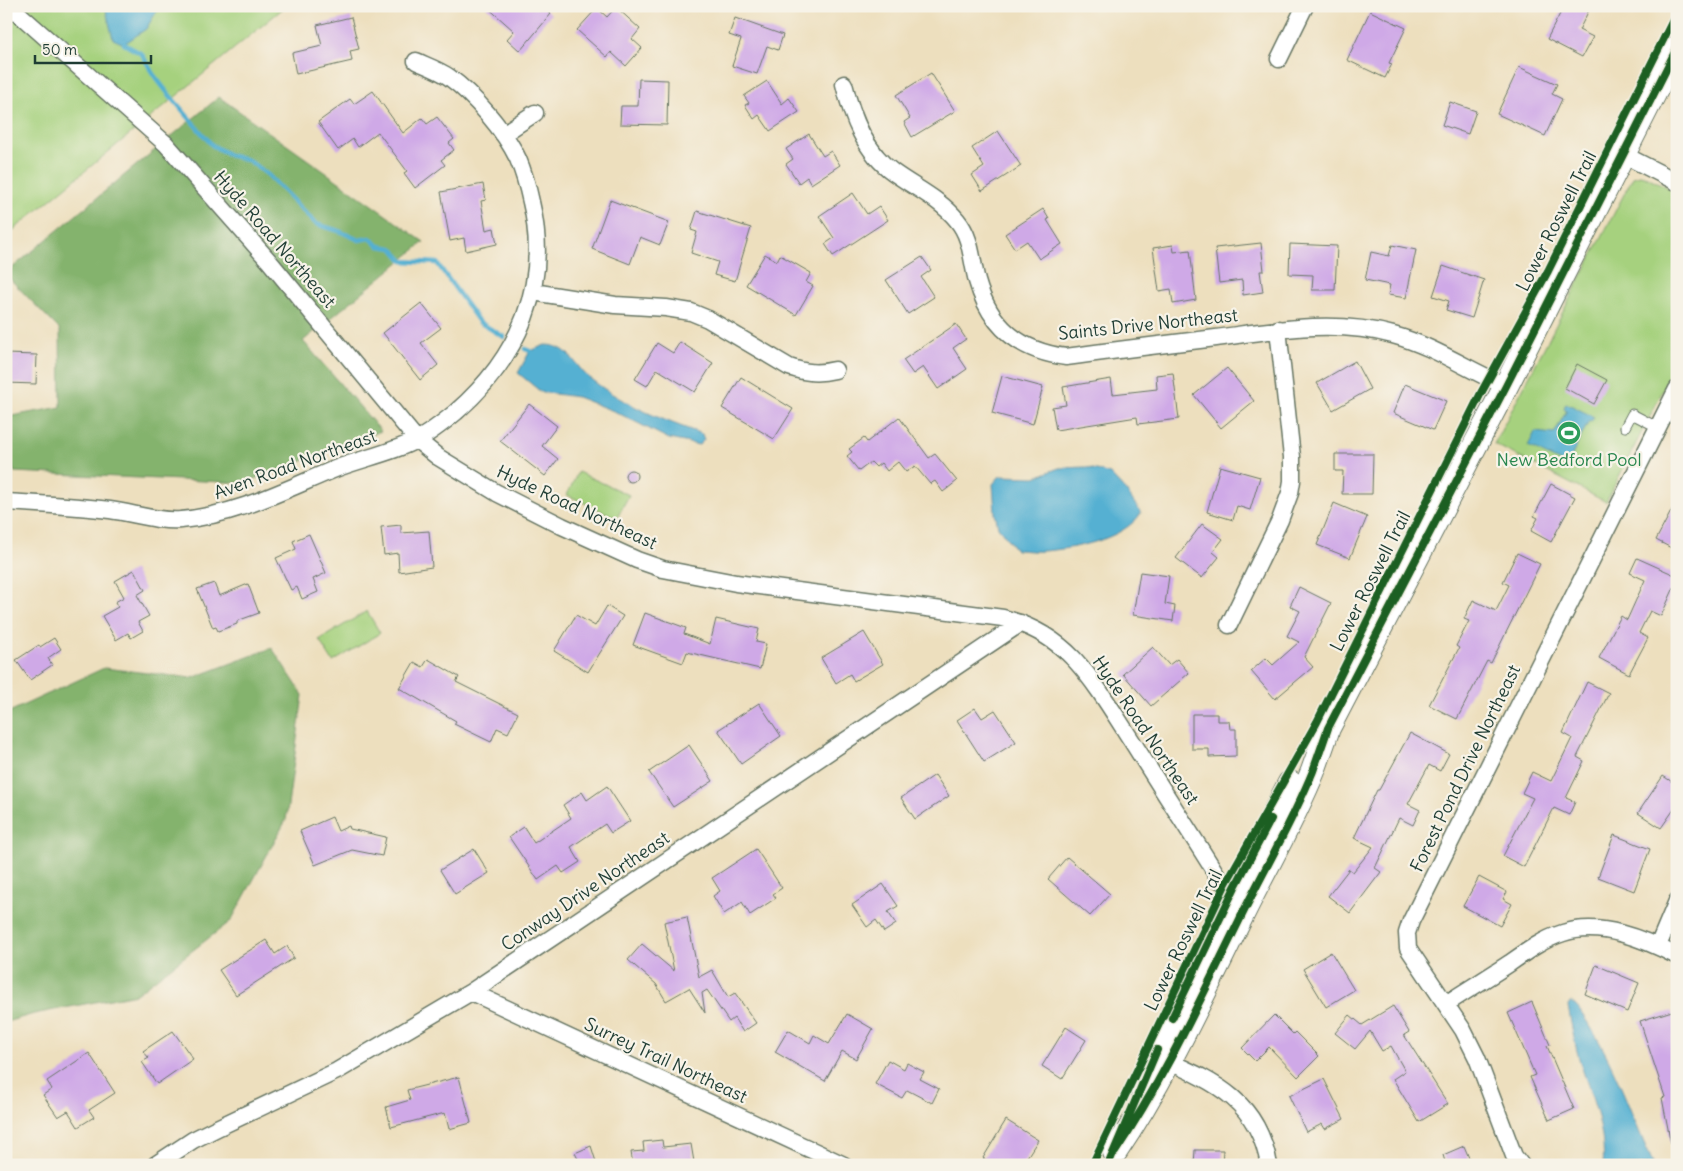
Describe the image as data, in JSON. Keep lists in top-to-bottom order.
{
  "streets": {
    "street": [
      "Hyde Road Northeast",
      "Saints Drive Northeast",
      "Aven Road Northeast",
      "Forest Pond Drive Northeast",
      "Conway Drive Northeast",
      "Surrey Trail Northeast"
    ],
    "cycle path": ["Lower Roswell Trail"]
  },
  "crossings": [
    ["Hyde Road Northeast", "Aven Road Northeast"],
    ["Hyde Road Northeast", "Conway Drive Northeast"],
    ["Conway Drive Northeast", "Surrey Trail Northeast"]
  ],
  "places": {
    "sports": ["New Bedford Pool"]
  },
  "scale_bar": "50 m"
}
